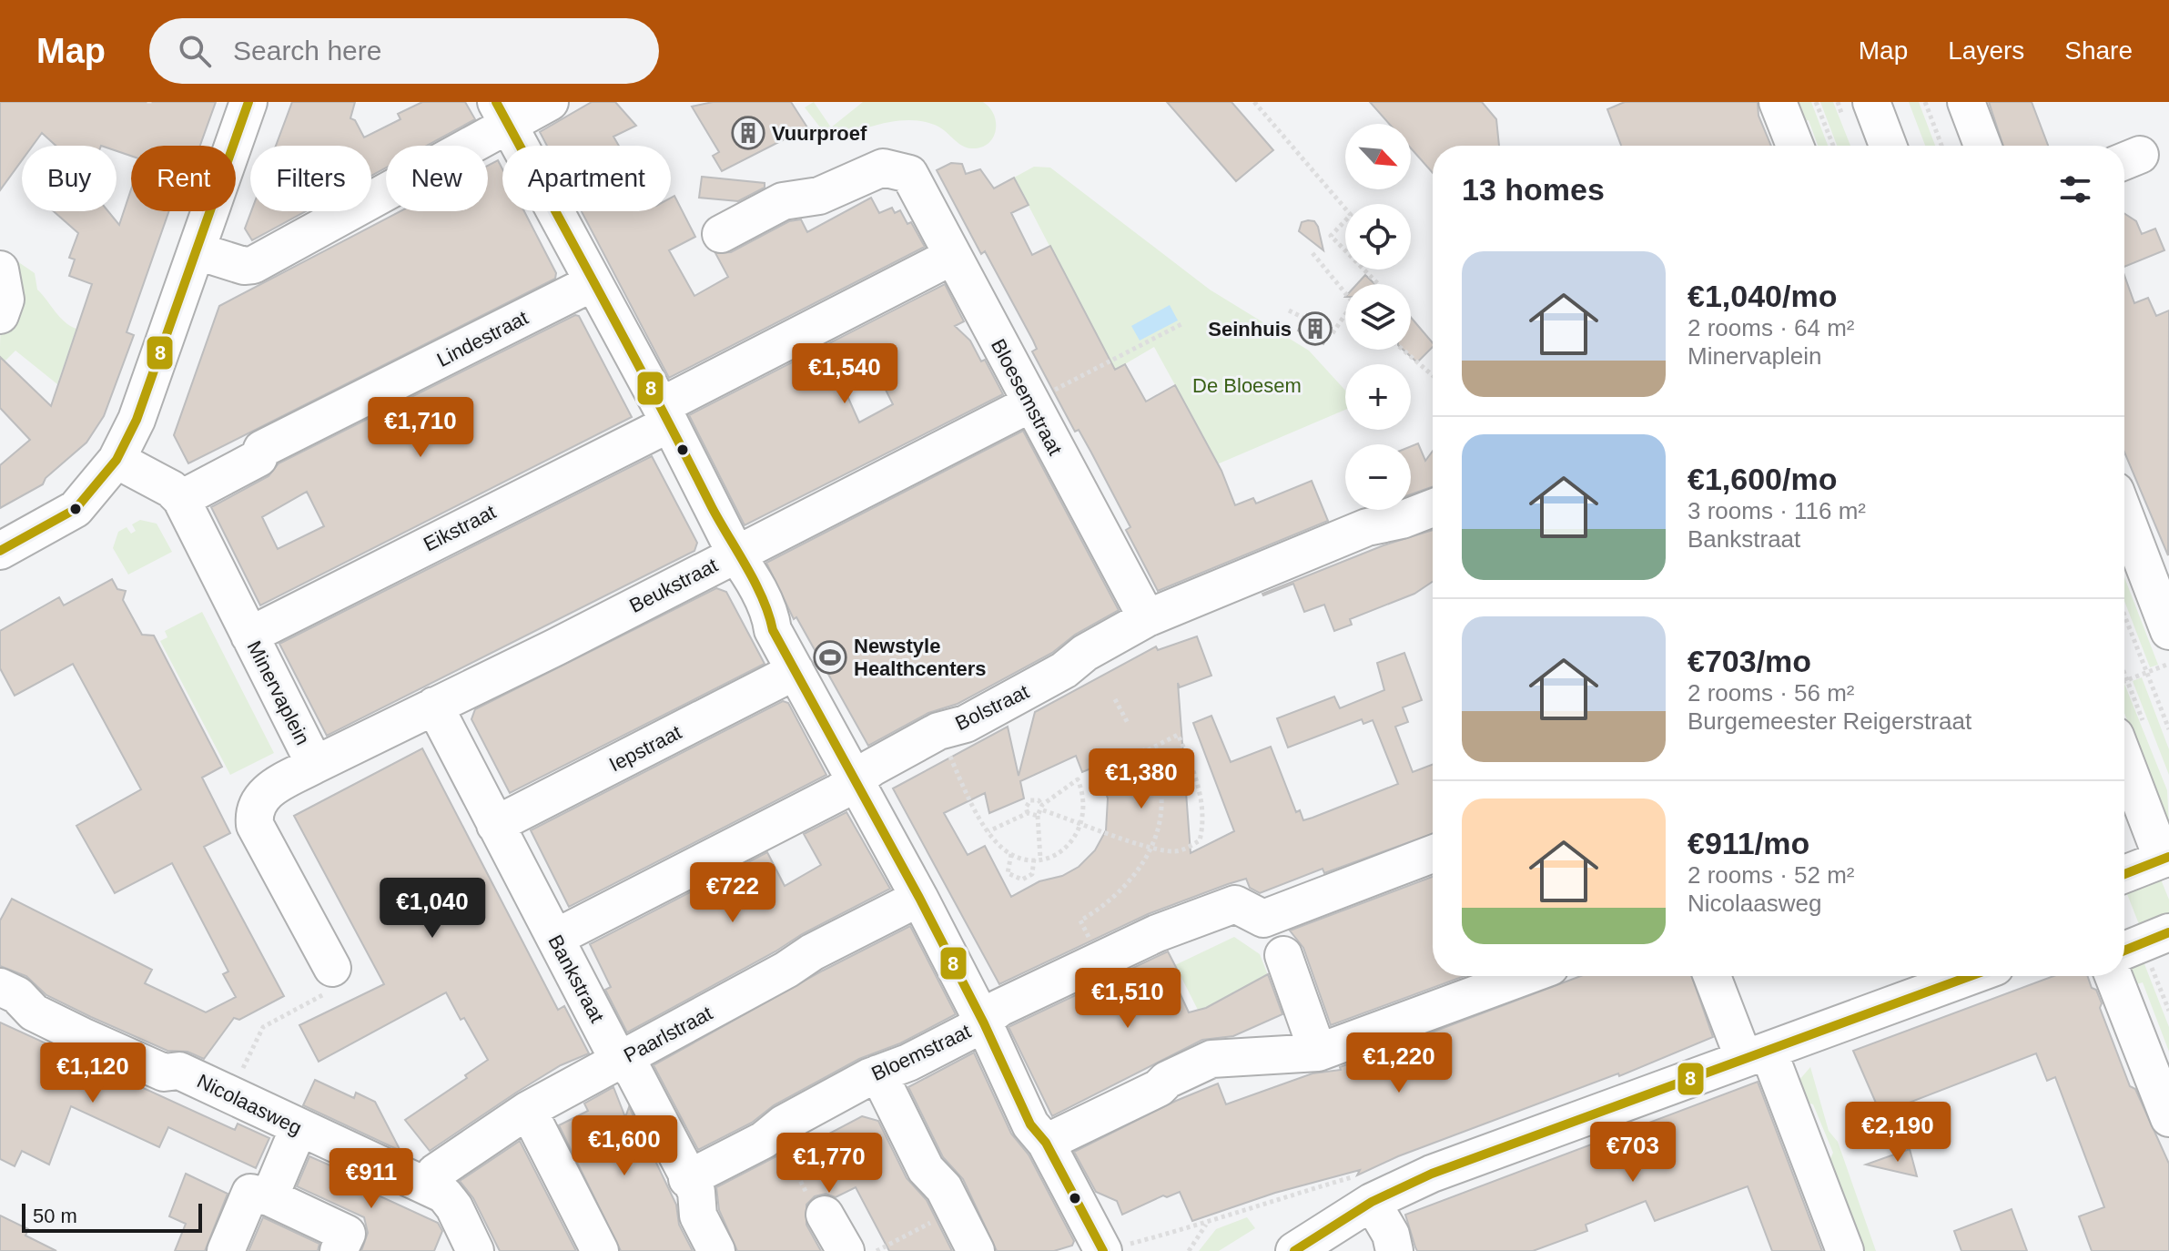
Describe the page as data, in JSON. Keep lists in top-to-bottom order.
{
  "streets": {
    "street": [
      "Lindestraat",
      "Bloesemstraat",
      "Eikstraat",
      "Beukstraat",
      "Minervaplein",
      "Bolstraat",
      "Iepstraat",
      "Bankstraat",
      "Paarlstraat",
      "Bloemstraat",
      "Nicolaasweg"
    ]
  },
  "crossings": [
    ["Lindestraat", "Minervaplein"],
    ["Bloesemstraat", "Eikstraat"],
    ["Bloesemstraat", "Beukstraat"],
    ["Bloesemstraat", "Bolstraat"],
    ["Eikstraat", "Minervaplein"],
    ["Beukstraat", "Minervaplein"],
    ["Beukstraat", "Bankstraat"],
    ["Bolstraat", "Bankstraat"],
    ["Iepstraat", "Bankstraat"],
    ["Bankstraat", "Paarlstraat"],
    ["Bankstraat", "Bloemstraat"],
    ["Paarlstraat", "Nicolaasweg"]
  ],
  "parks": ["De Bloesem"],
  "places": {
    "building": ["Vuurproef", "Seinhuis"],
    "sports": ["Newstyle Healthcenters"]
  },
  "lines": ["transit line 8"],
  "scale_bar": "50 m",
  "north": "bottom right",
  "page": {
    "header": "Map",
    "search": "Search here",
    "nav": ["Map", "Layers", "Share"],
    "map_buttons": ["+", "−"],
    "chip": [
      "Buy",
      "Rent",
      "Filters",
      "New",
      "Apartment"
    ],
    "heading": "13 homes",
    "list": [
      {
        "name": "€1,040/mo",
        "note": "2 rooms · 64 m² · Minervaplein"
      },
      {
        "name": "€1,600/mo",
        "note": "3 rooms · 116 m² · Bankstraat"
      },
      {
        "name": "€703/mo",
        "note": "2 rooms · 56 m² · Burgemeester Reigerstraat"
      },
      {
        "name": "€911/mo",
        "note": "2 rooms · 52 m² · Nicolaasweg"
      }
    ],
    "price": [
      "€1,540",
      "€1,710",
      "€1,380",
      "€722",
      "€1,040",
      "€1,510",
      "€1,220",
      "€1,120",
      "€2,190",
      "€1,600",
      "€703",
      "€1,770",
      "€911"
    ],
    "scale": "50 m"
  }
}
